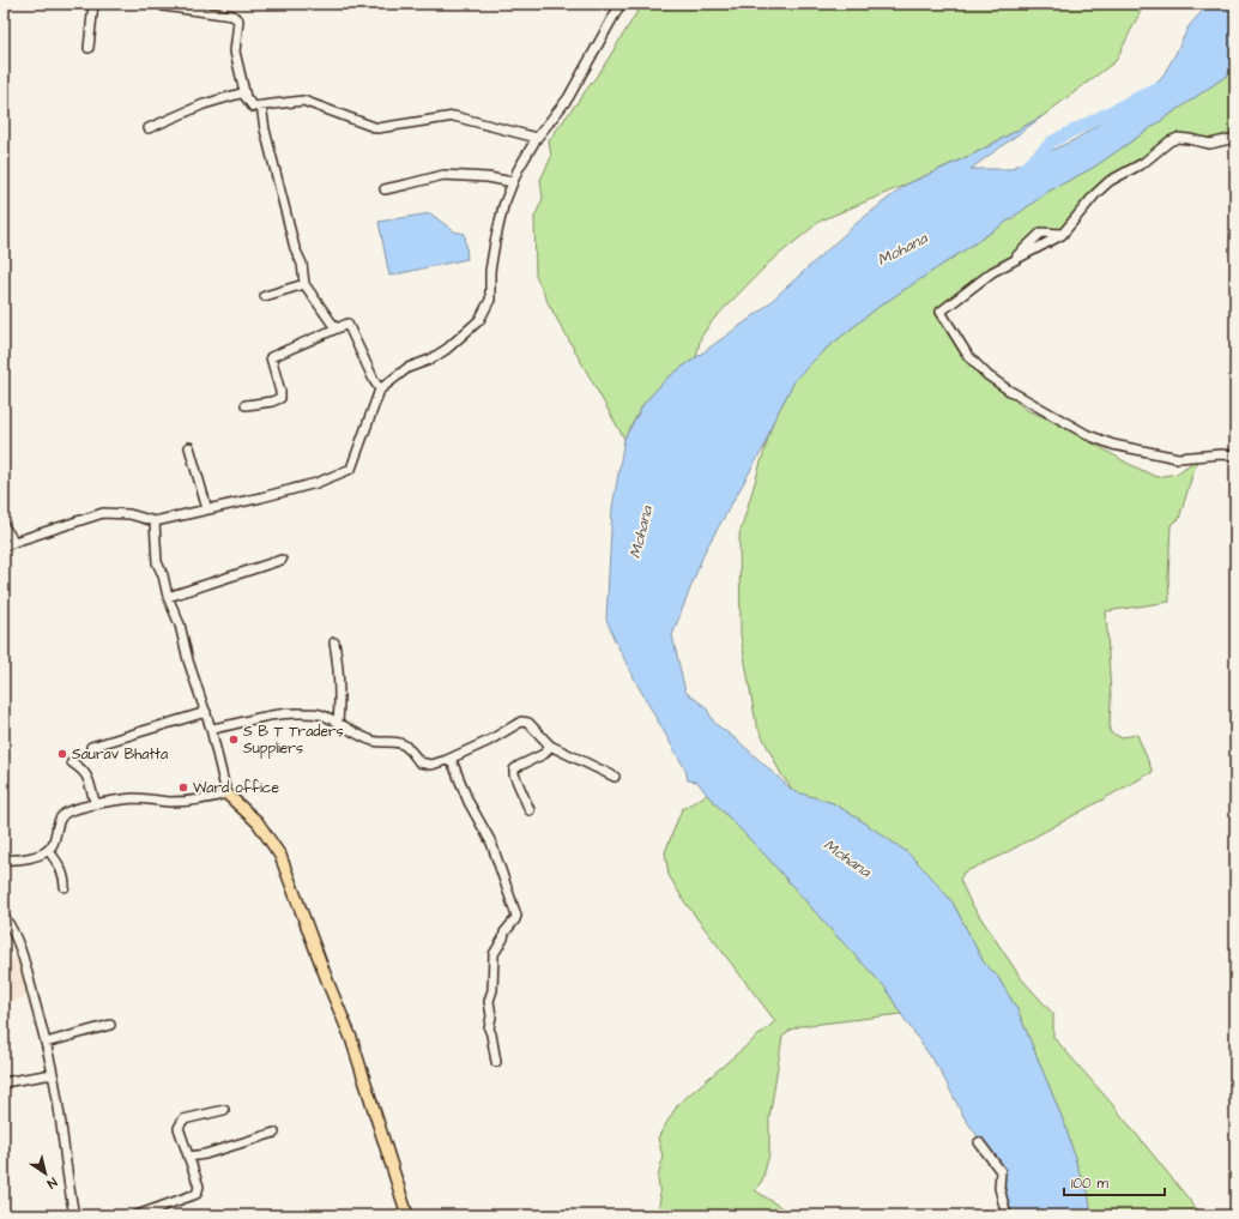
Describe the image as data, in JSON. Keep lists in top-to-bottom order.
{
  "water": ["Mohana"],
  "places": ["S B T Traders Suppliers", "Saurav Bhatta", "Ward office"],
  "scale_bar": "100 m",
  "north": "bottom right"
}
